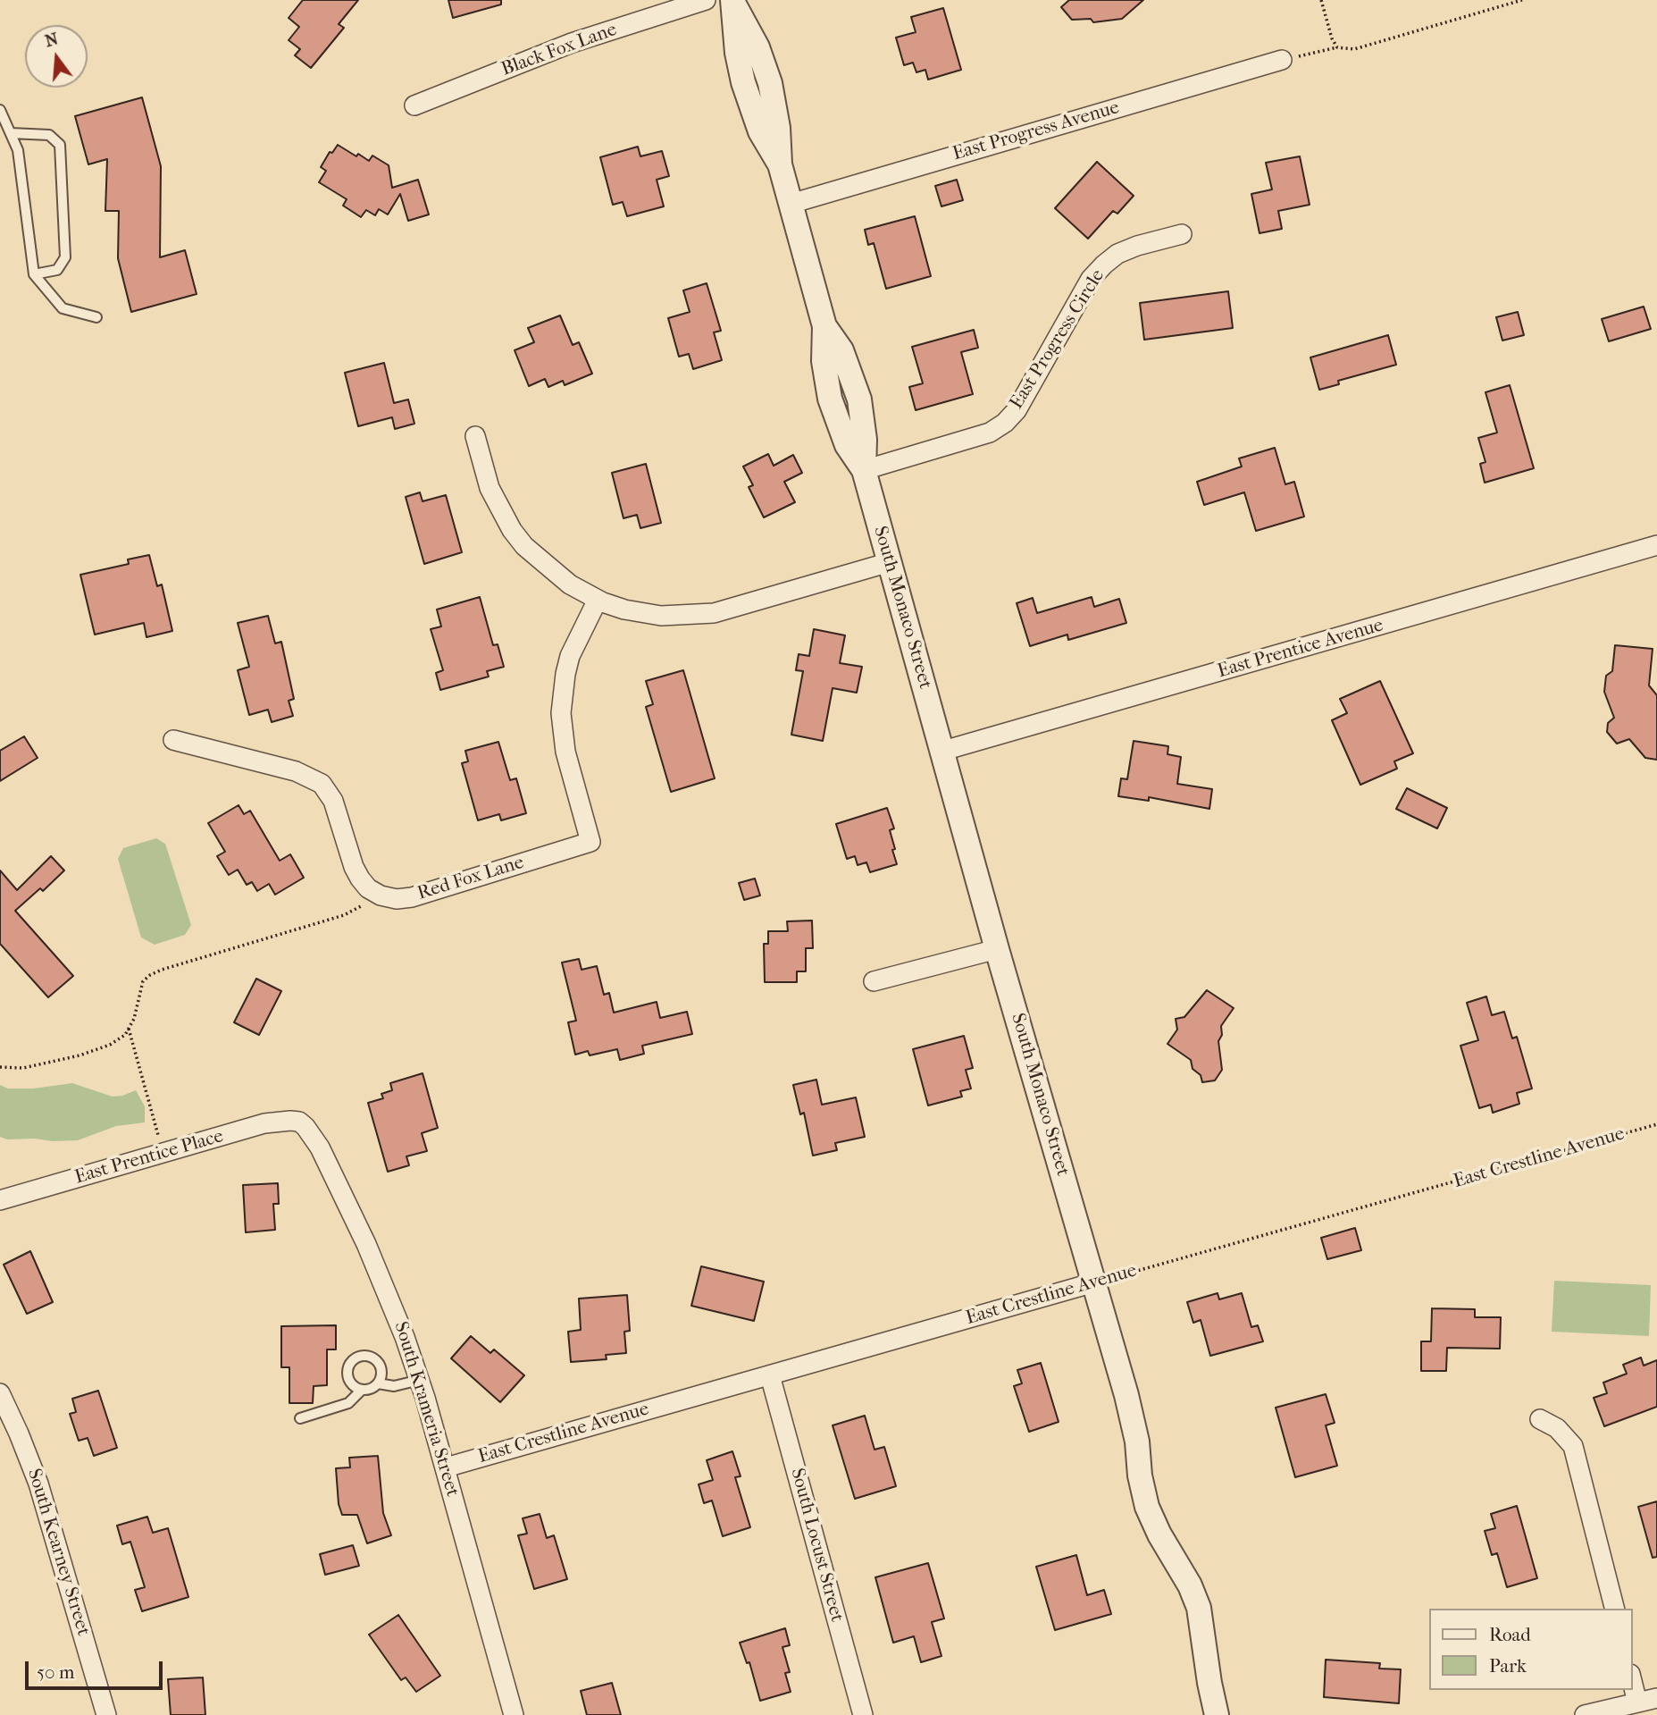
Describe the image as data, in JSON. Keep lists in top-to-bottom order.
{
  "streets": {
    "street": [
      "Black Fox Lane",
      "East Progress Avenue",
      "East Progress Circle",
      "South Monaco Street",
      "East Prentice Avenue",
      "Red Fox Lane",
      "East Prentice Place",
      "East Crestline Avenue",
      "South Krameria Street",
      "South Locust Street",
      "South Kearney Street"
    ]
  },
  "crossings": [
    ["East Progress Avenue", "South Monaco Street"],
    ["East Progress Circle", "South Monaco Street"],
    ["South Monaco Street", "East Prentice Avenue"],
    ["South Monaco Street", "East Crestline Avenue"],
    ["East Prentice Place", "South Krameria Street"],
    ["East Crestline Avenue", "South Krameria Street"],
    ["East Crestline Avenue", "South Locust Street"]
  ],
  "legend": ["Road", "Park"],
  "scale_bar": "50 m",
  "north": "top"
}
